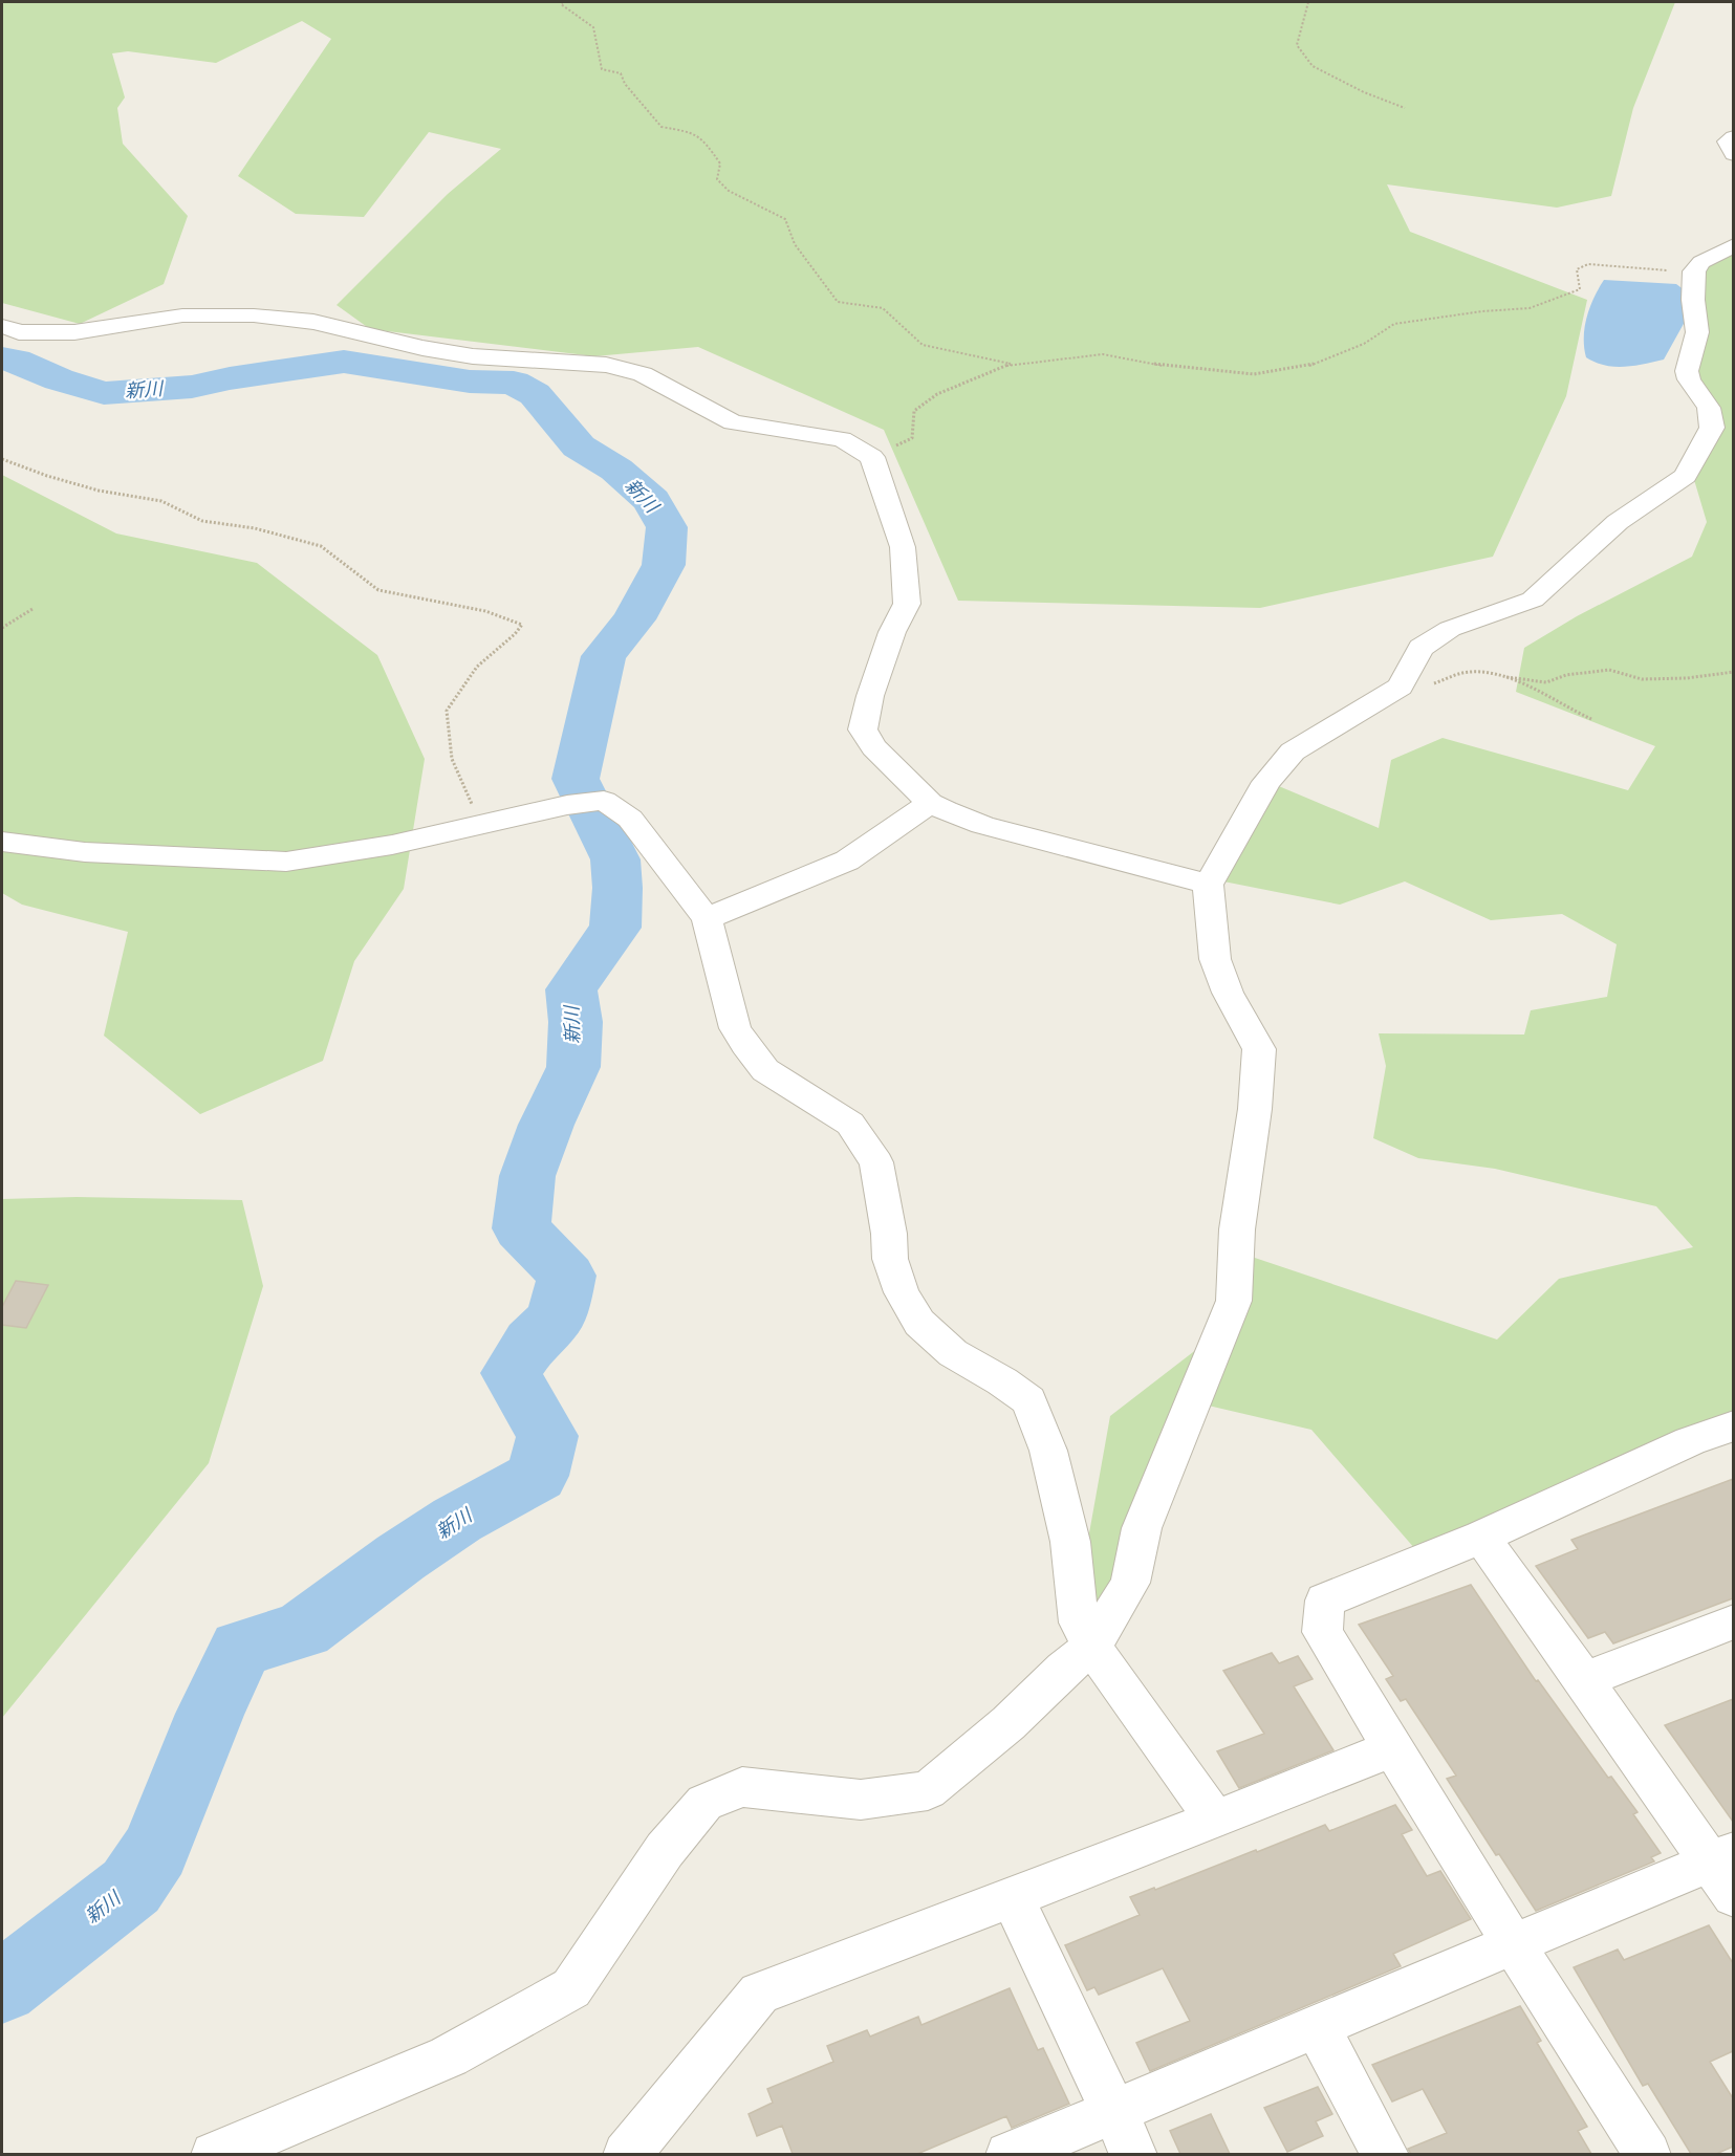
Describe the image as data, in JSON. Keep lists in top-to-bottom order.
{
  "water": ["新川"]
}
